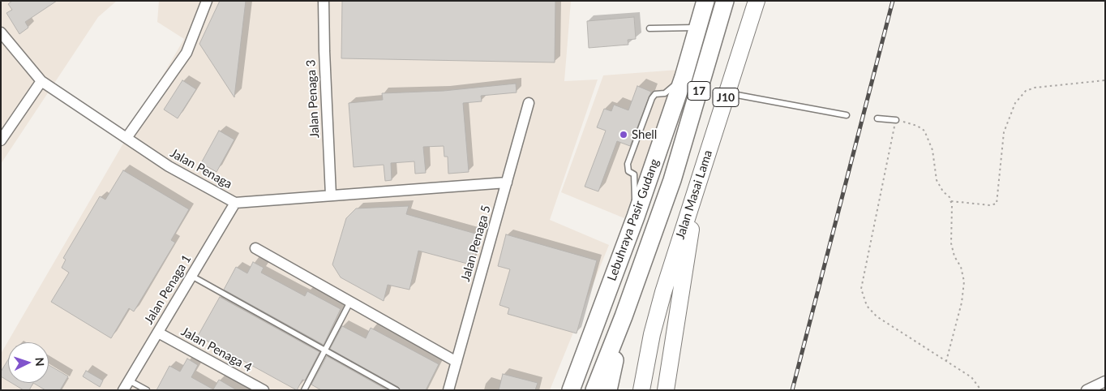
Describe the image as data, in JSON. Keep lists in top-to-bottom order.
{
  "streets": {
    "highway": ["17", "Lebuhraya Pasir Gudang"],
    "main road": ["J10", "Jalan Masai Lama"],
    "street": [
      "Jalan Penaga 3",
      "Jalan Penaga",
      "Jalan Penaga 5",
      "Jalan Penaga 1",
      "Jalan Penaga 4"
    ]
  },
  "crossings": [
    ["Jalan Penaga 3", "Jalan Penaga"],
    ["Jalan Penaga", "Jalan Penaga 5"],
    ["Jalan Penaga", "Jalan Penaga 1"],
    ["Jalan Penaga 1", "Jalan Penaga 4"]
  ],
  "places": ["Shell"],
  "north": "right"
}
